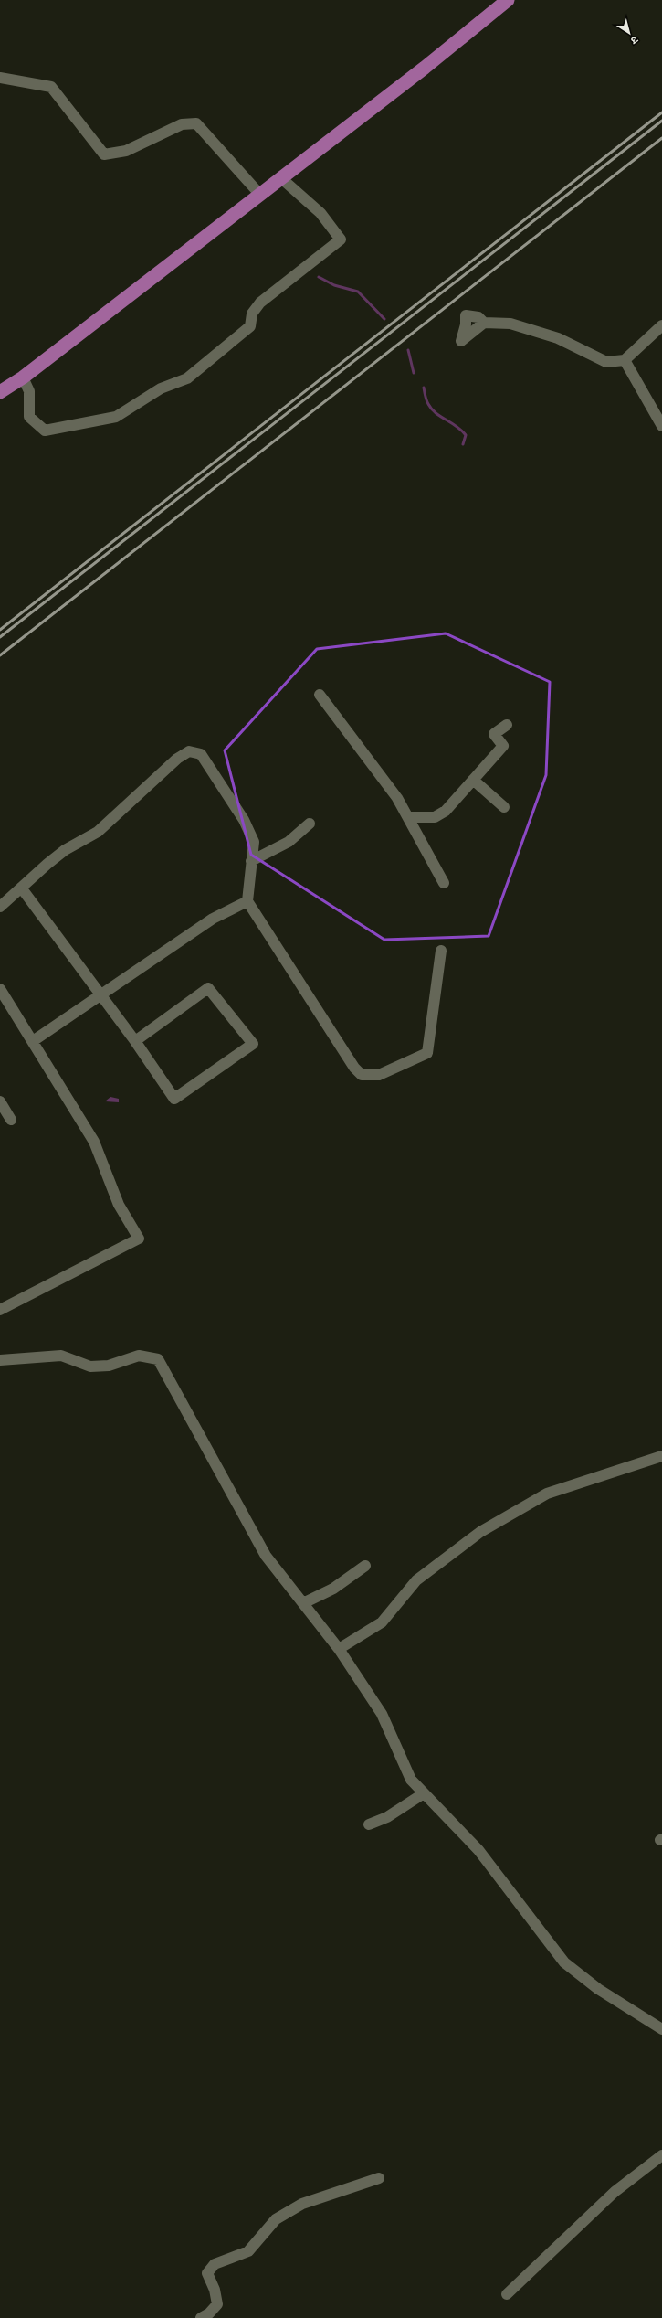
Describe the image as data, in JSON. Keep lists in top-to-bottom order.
{
  "north": "bottom right"
}
